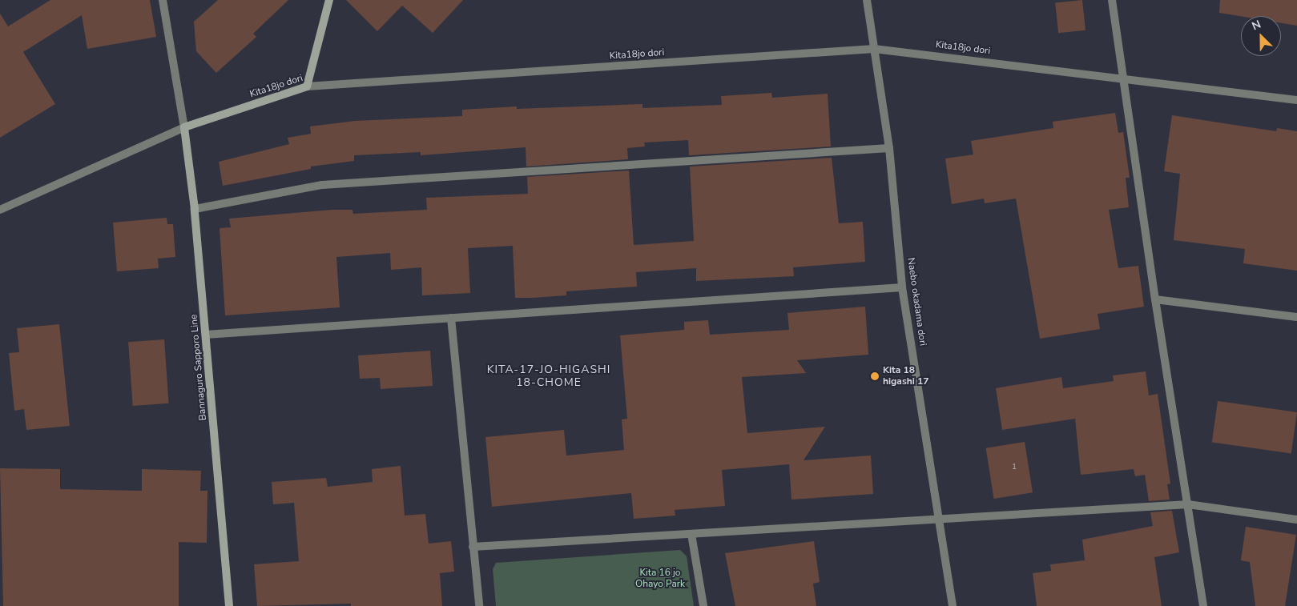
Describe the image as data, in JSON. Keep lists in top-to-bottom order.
{
  "streets": {
    "main road": ["Kita18jo dori", "Bannaguro Sapporo Line"],
    "street": ["Naebo okadama dori"]
  },
  "crossings": [
    ["Kita18jo dori", "Naebo okadama dori"],
    ["Kita18jo dori", "Bannaguro Sapporo Line"]
  ],
  "districts": ["KITA-17-JO-HIGASHI 18-CHOME"],
  "parks": ["Kita 16 jo Ohayo Park"],
  "places": ["Kita 18 higashi 17"],
  "house_numbers": ["1"],
  "north": "top left"
}
